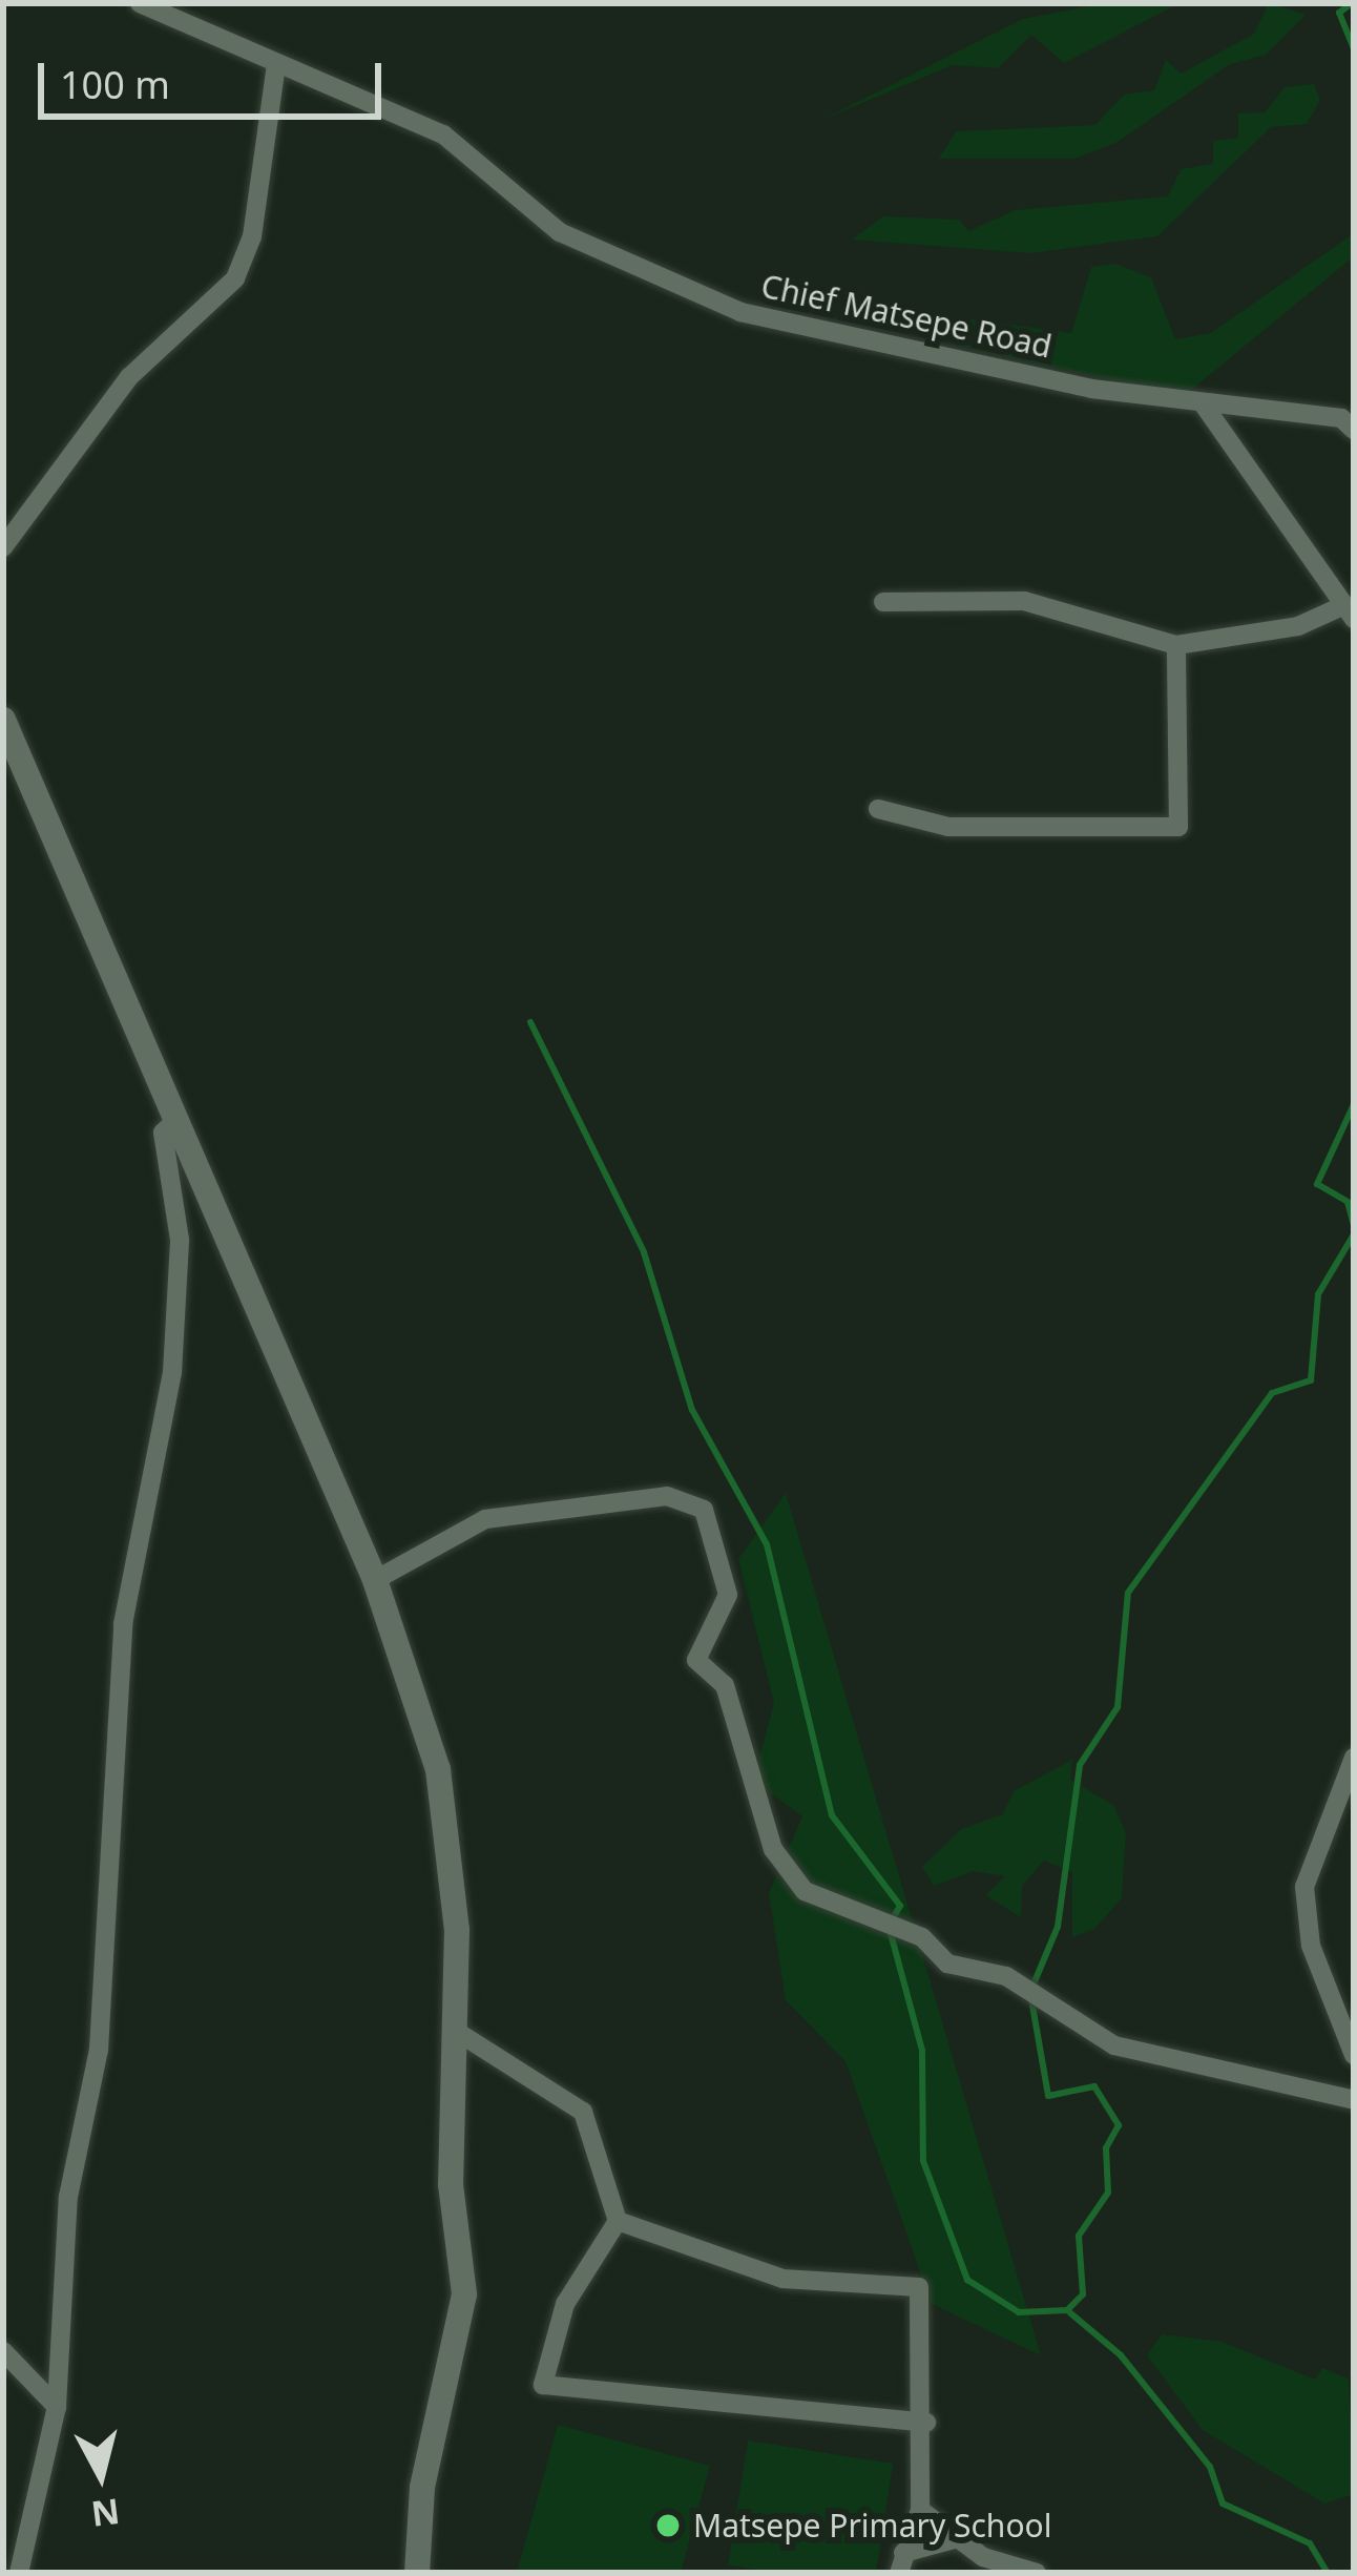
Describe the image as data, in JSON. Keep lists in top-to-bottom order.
{
  "streets": {
    "street": ["Chief Matsepe Road"]
  },
  "places": ["Matsepe Primary School"],
  "scale_bar": "100 m",
  "north": "bottom"
}
